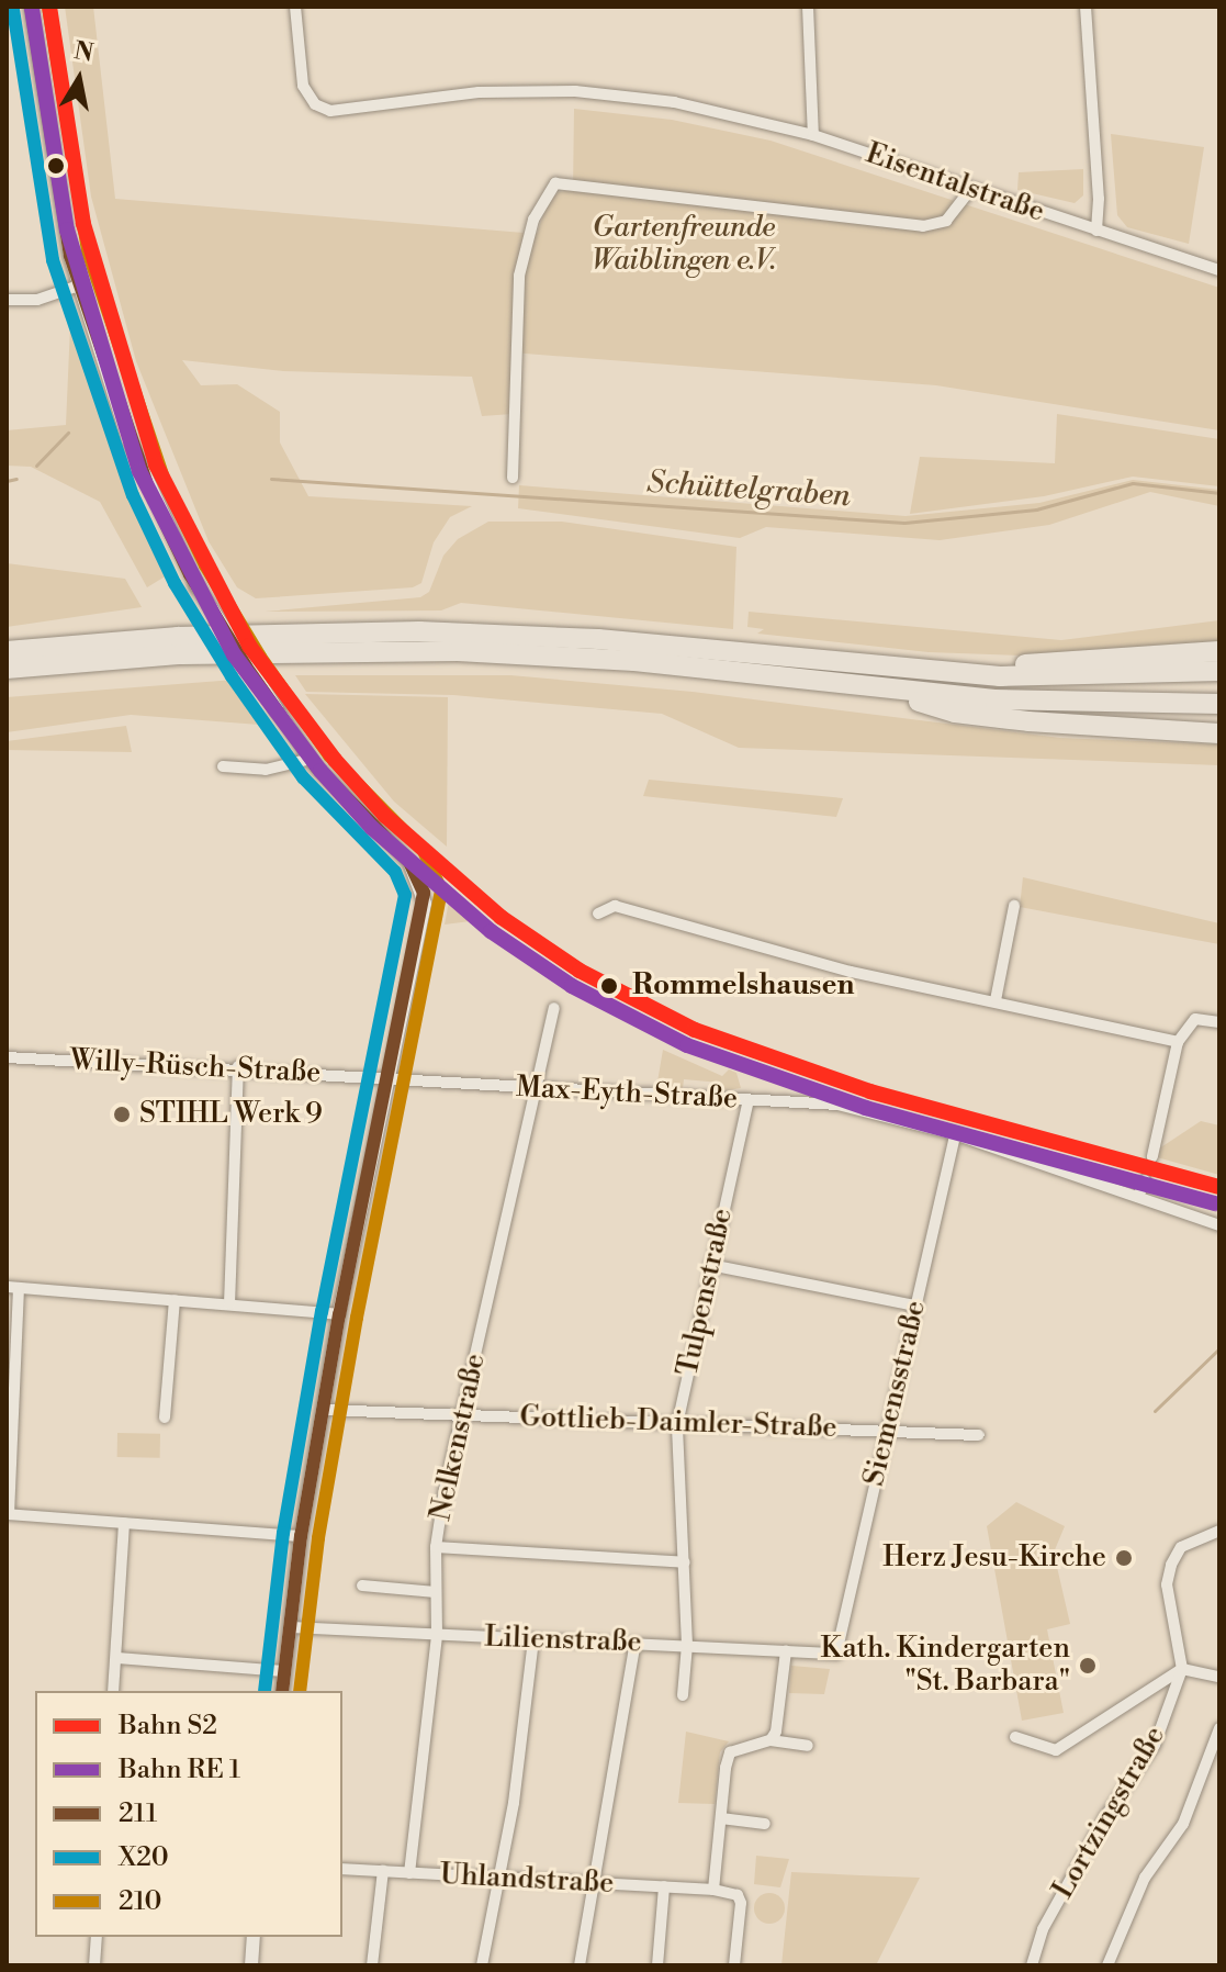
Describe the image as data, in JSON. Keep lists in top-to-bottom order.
{
  "streets": {
    "street": [
      "Eisentalstraße",
      "Willy-Rüsch-Straße",
      "Max-Eyth-Straße",
      "Tulpenstraße",
      "Siemensstraße",
      "Gottlieb-Daimler-Straße",
      "Nelkenstraße",
      "Lilienstraße",
      "Lortzingstraße",
      "Uhlandstraße"
    ]
  },
  "crossings": [
    ["Willy-Rüsch-Straße", "Max-Eyth-Straße"],
    ["Max-Eyth-Straße", "Tulpenstraße"],
    ["Max-Eyth-Straße", "Siemensstraße"],
    ["Max-Eyth-Straße", "Nelkenstraße"],
    ["Tulpenstraße", "Gottlieb-Daimler-Straße"],
    ["Tulpenstraße", "Lilienstraße"],
    ["Siemensstraße", "Gottlieb-Daimler-Straße"],
    ["Siemensstraße", "Lilienstraße"],
    ["Gottlieb-Daimler-Straße", "Nelkenstraße"],
    ["Nelkenstraße", "Lilienstraße"],
    ["Nelkenstraße", "Uhlandstraße"]
  ],
  "water": ["Schüttelgraben"],
  "parks": ["Gartenfreunde Waiblingen e.V."],
  "places": [
    "Rommelshausen",
    "STIHL Werk 9",
    "Herz Jesu-Kirche",
    "Kath. Kindergarten \"St. Barbara\""
  ],
  "lines": [
    "rail line S2",
    "transit line 211",
    "transit line 210",
    "transit line X20"
  ],
  "legend": [
    "Bahn S2",
    "Bahn RE 1",
    "211",
    "X20",
    "210"
  ],
  "north": "top"
}
